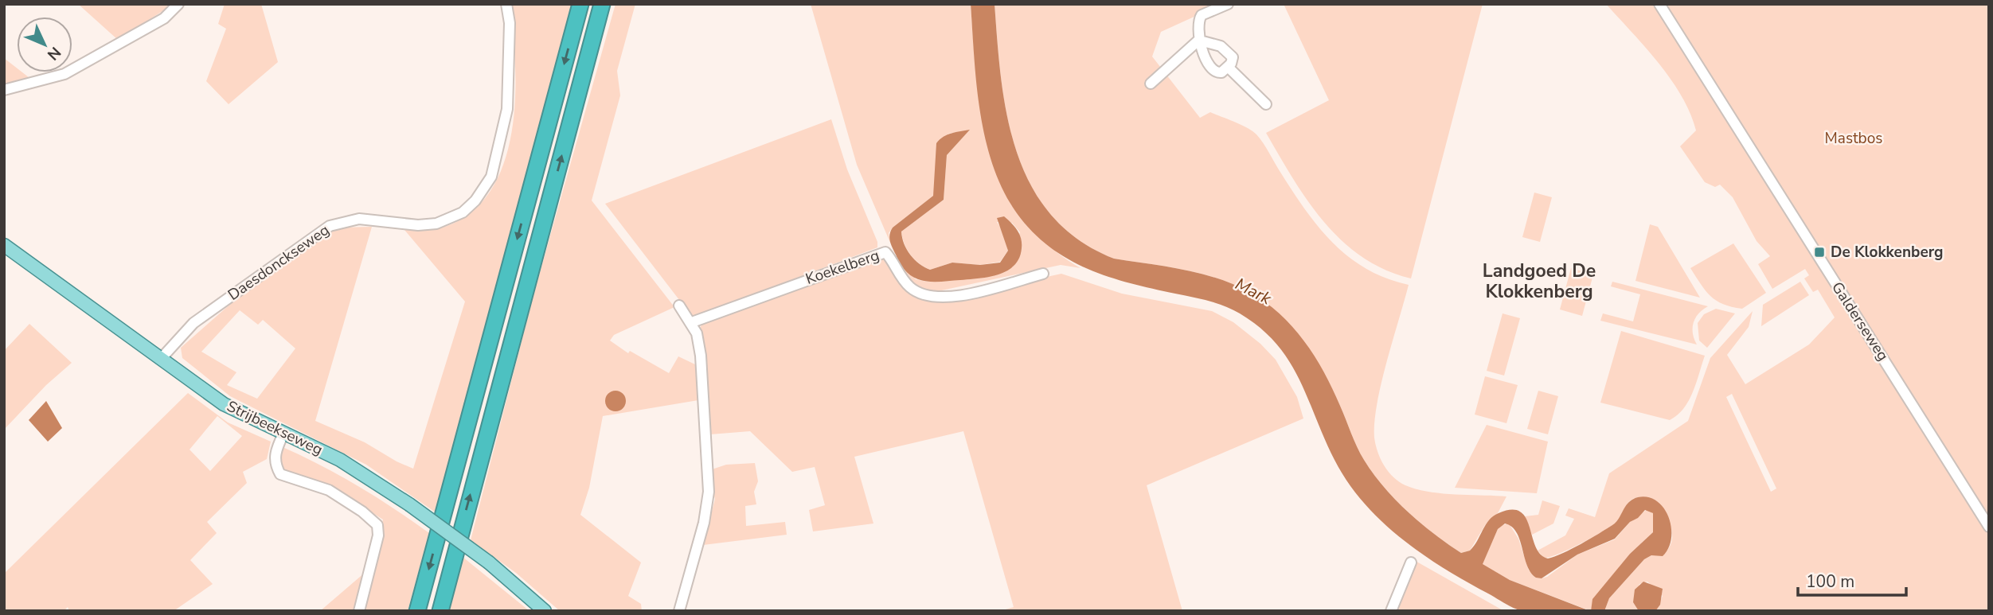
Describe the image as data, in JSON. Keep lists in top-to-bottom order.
{
  "streets": {
    "main road": ["Strijbeekseweg"],
    "street": ["Daesdonckseweg", "Koekelberg", "Galderseweg"]
  },
  "crossings": [
    ["Daesdonckseweg", "Strijbeekseweg"]
  ],
  "districts": ["Landgoed De Klokkenberg"],
  "water": ["Mark"],
  "parks": ["Mastbos"],
  "places": {
    "transit": ["De Klokkenberg"]
  },
  "scale_bar": "100 m",
  "north": "bottom right"
}
